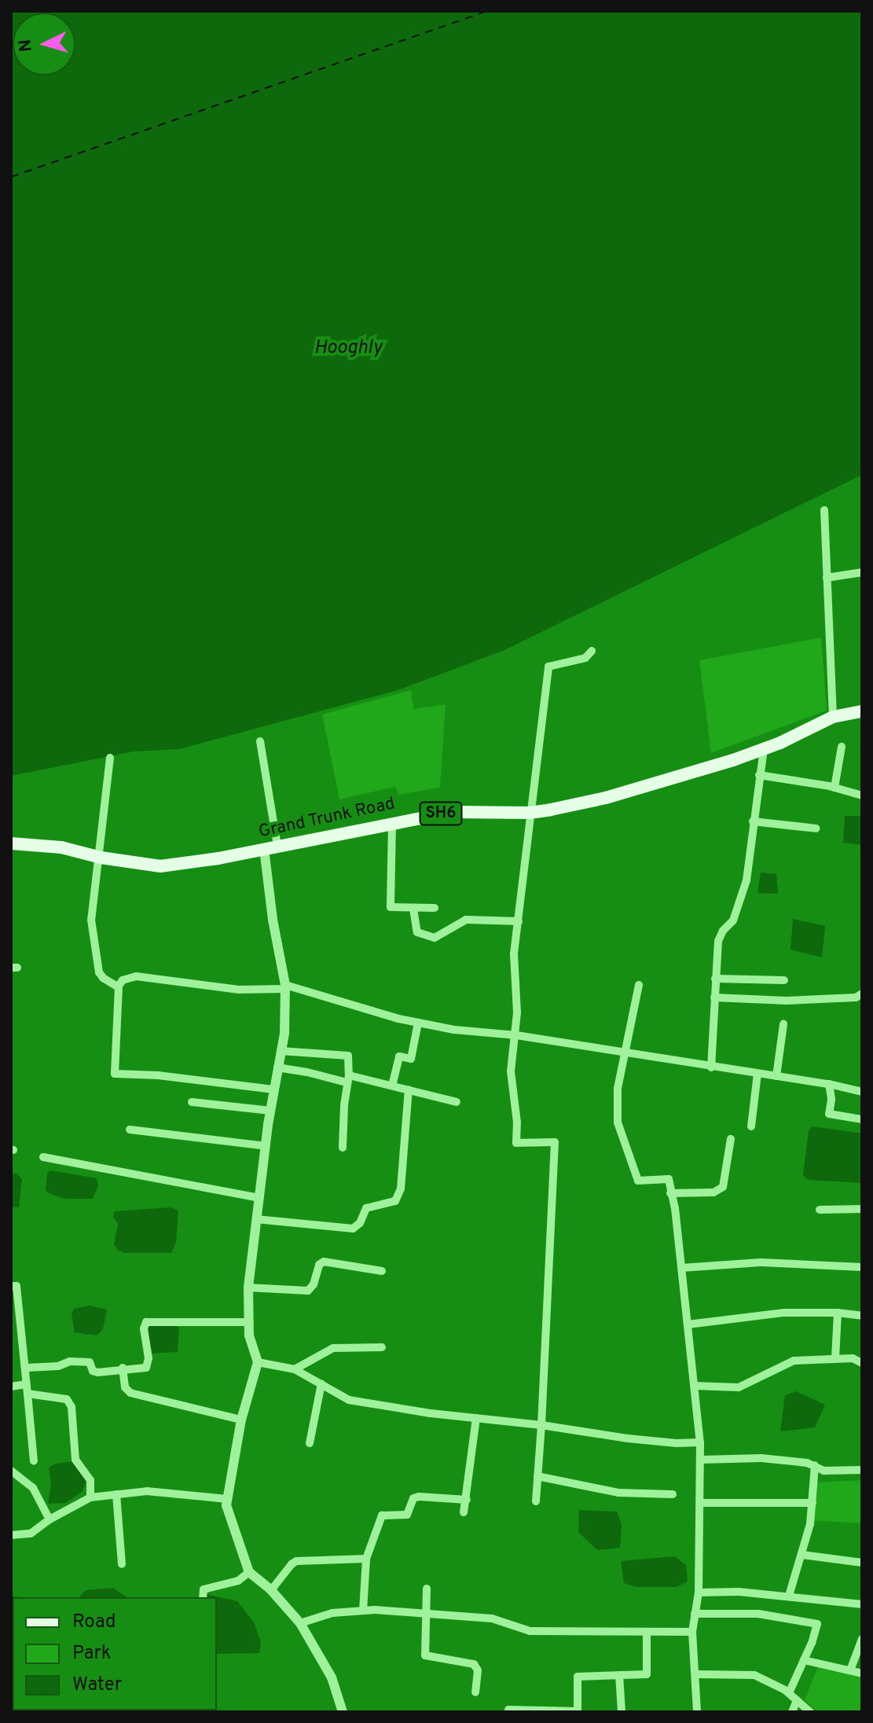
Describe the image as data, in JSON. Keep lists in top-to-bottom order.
{
  "streets": {
    "main road": ["SH6", "Grand Trunk Road"]
  },
  "water": ["Hooghly"],
  "legend": ["Road", "Park", "Water"],
  "north": "left"
}
